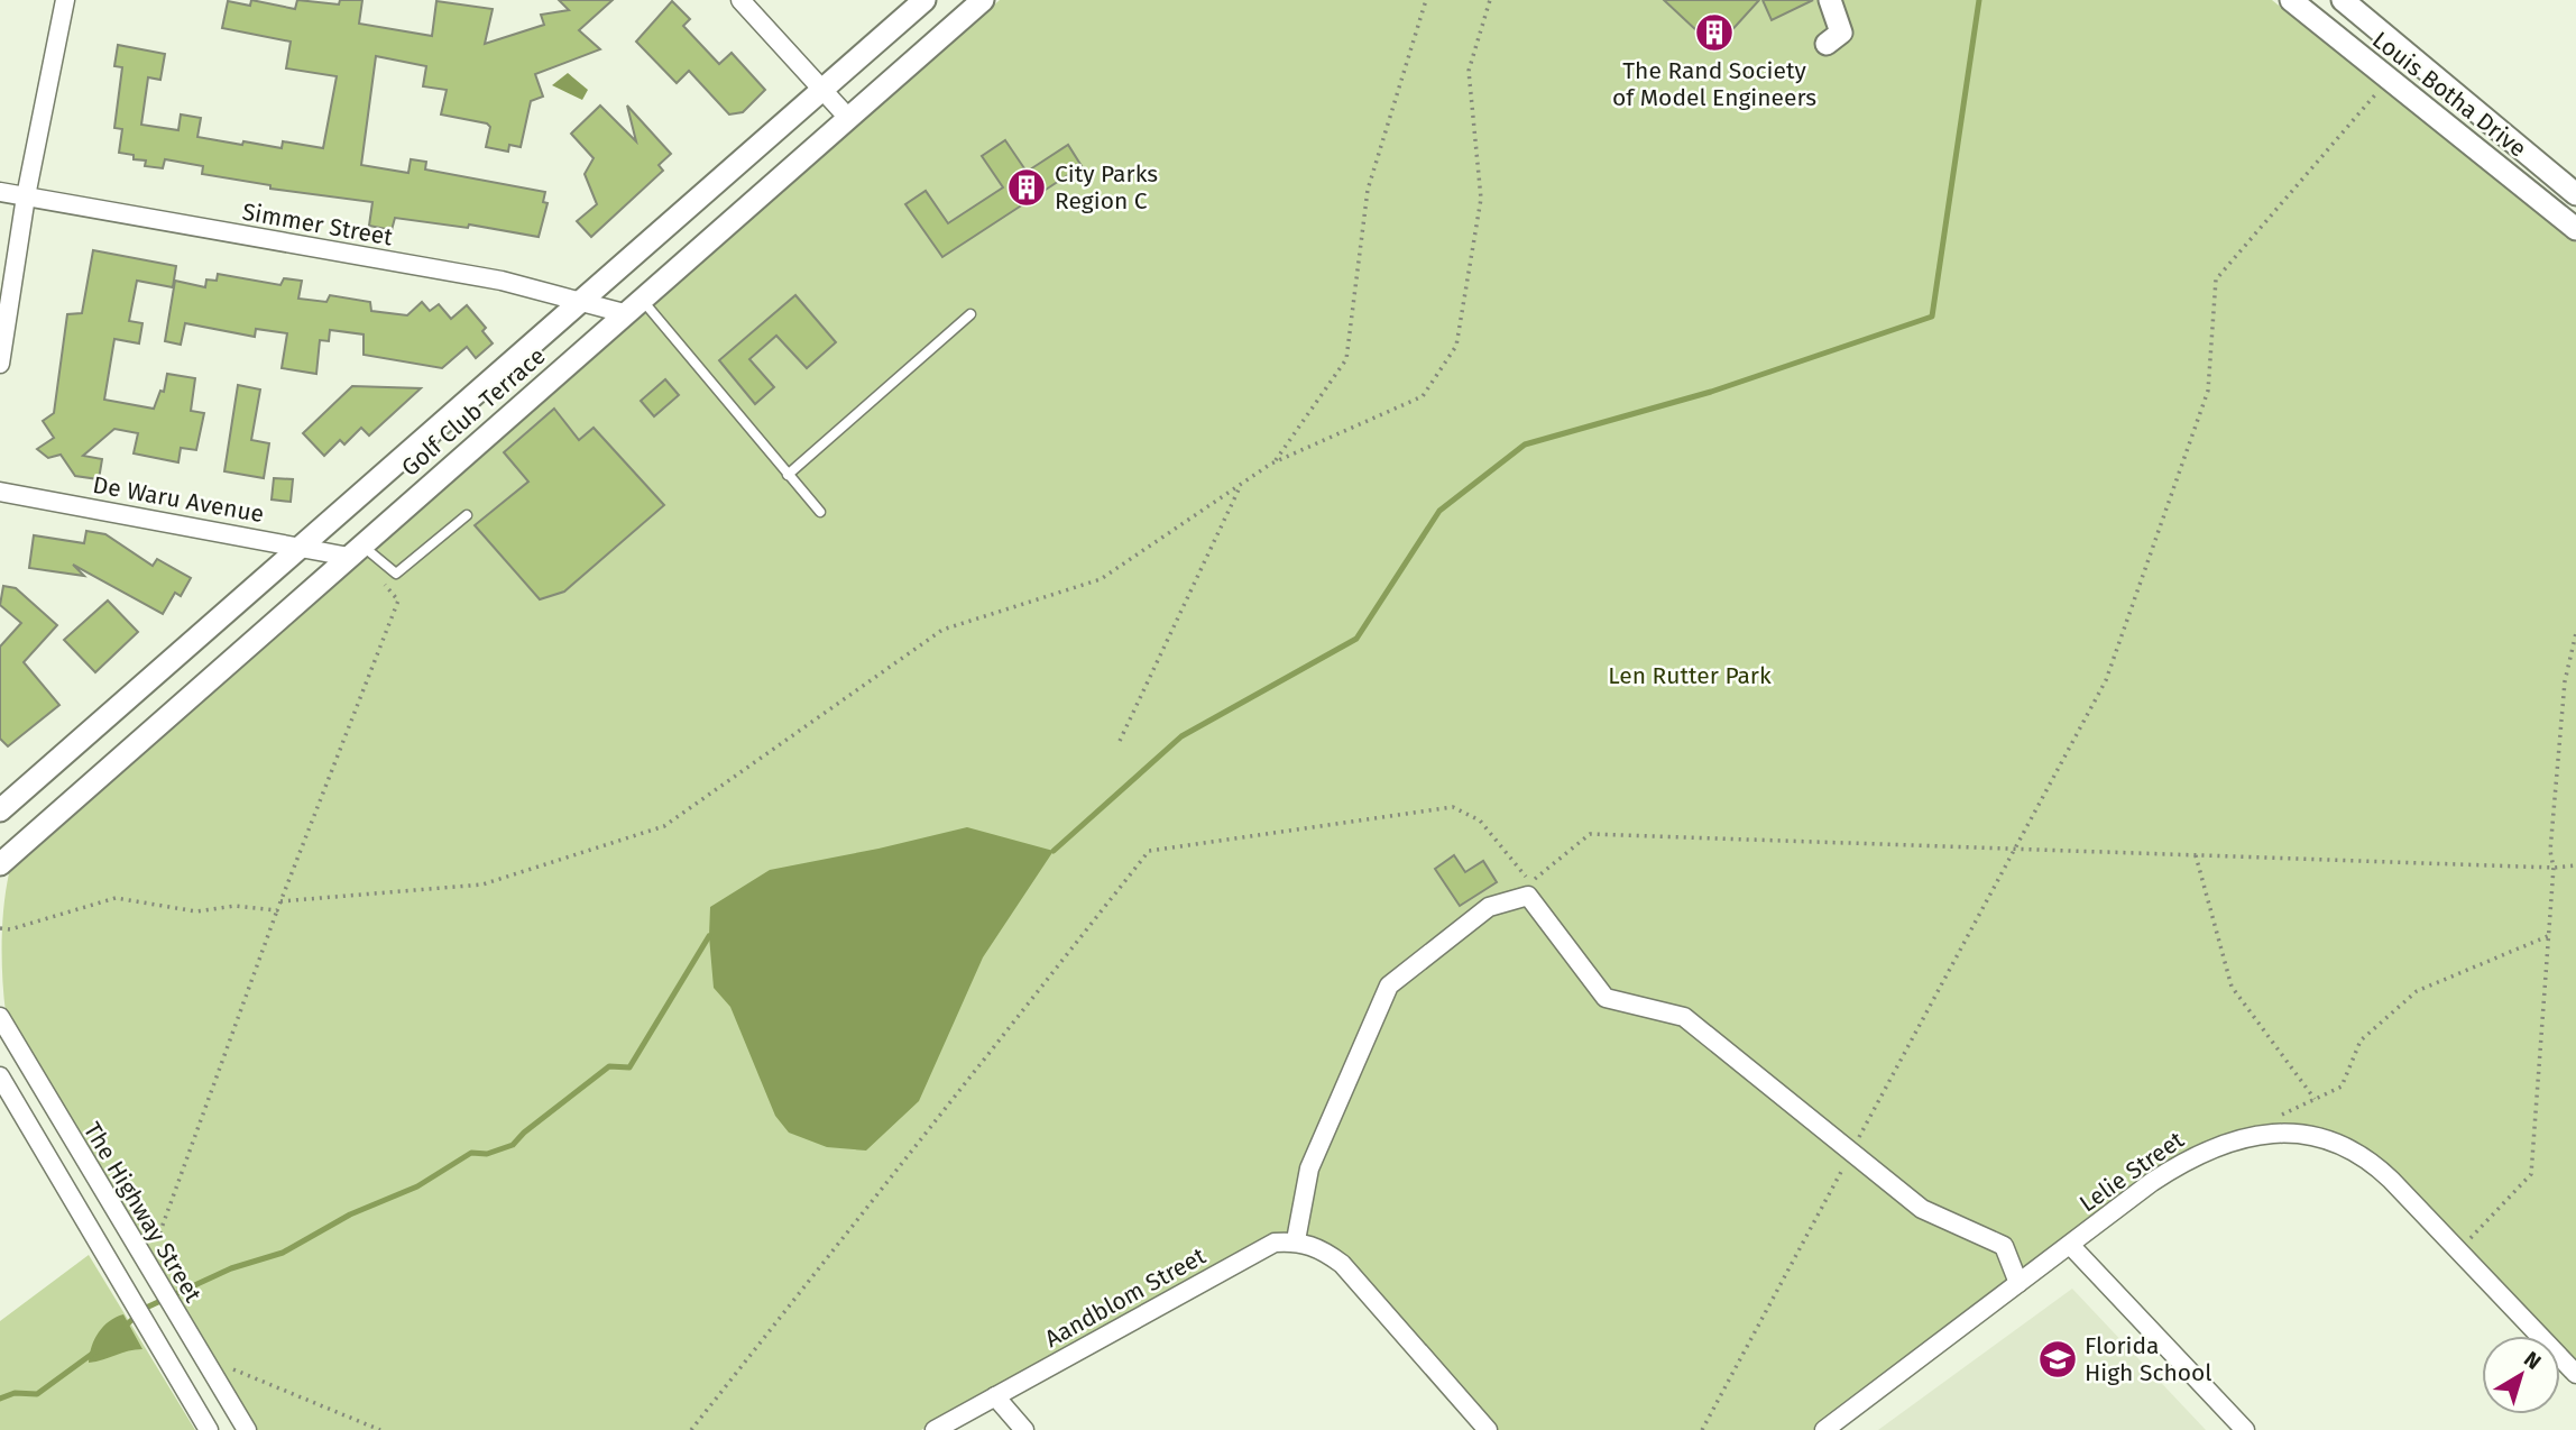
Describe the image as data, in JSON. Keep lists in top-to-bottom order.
{
  "streets": {
    "street": [
      "Louis Botha Drive",
      "Simmer Street",
      "Golf Club Terrace",
      "De Waru Avenue",
      "Lelie Street",
      "The Highway Street",
      "Aandblom Street"
    ]
  },
  "crossings": [
    ["Simmer Street", "Golf Club Terrace"],
    ["Golf Club Terrace", "De Waru Avenue"]
  ],
  "parks": ["Len Rutter Park"],
  "places": {
    "building": ["The Rand Society of Model Engineers", "City Parks Region C"],
    "school or university": ["Florida High School"]
  },
  "north": "top right"
}
